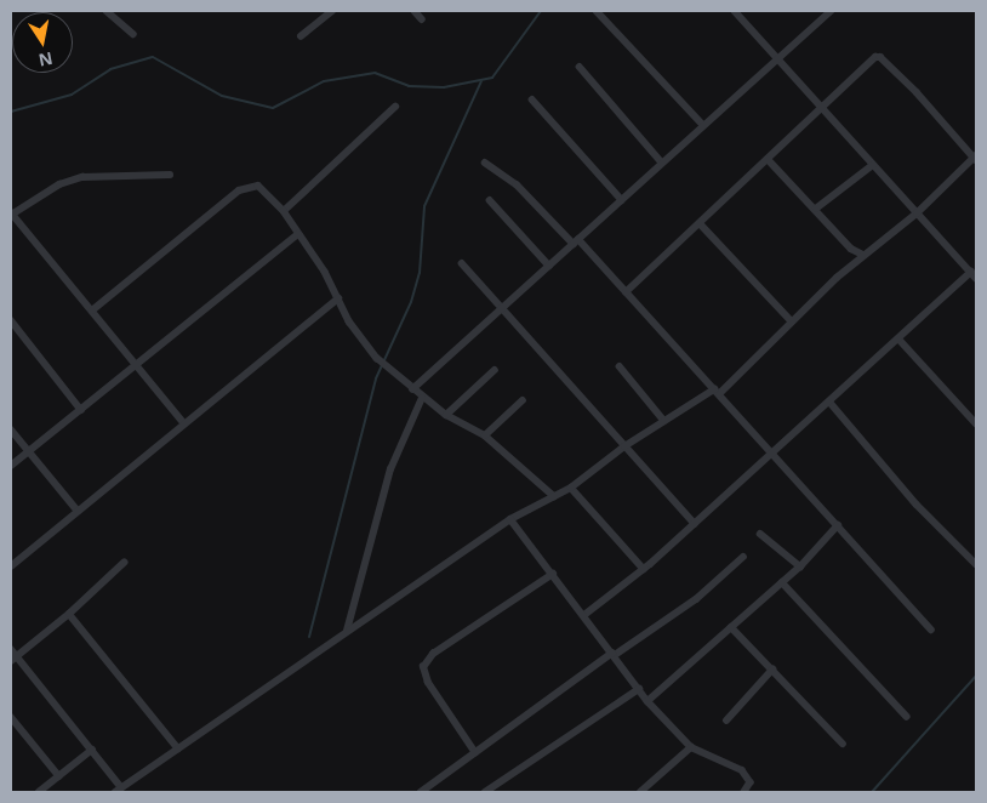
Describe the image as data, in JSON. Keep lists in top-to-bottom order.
{
  "north": "bottom"
}
